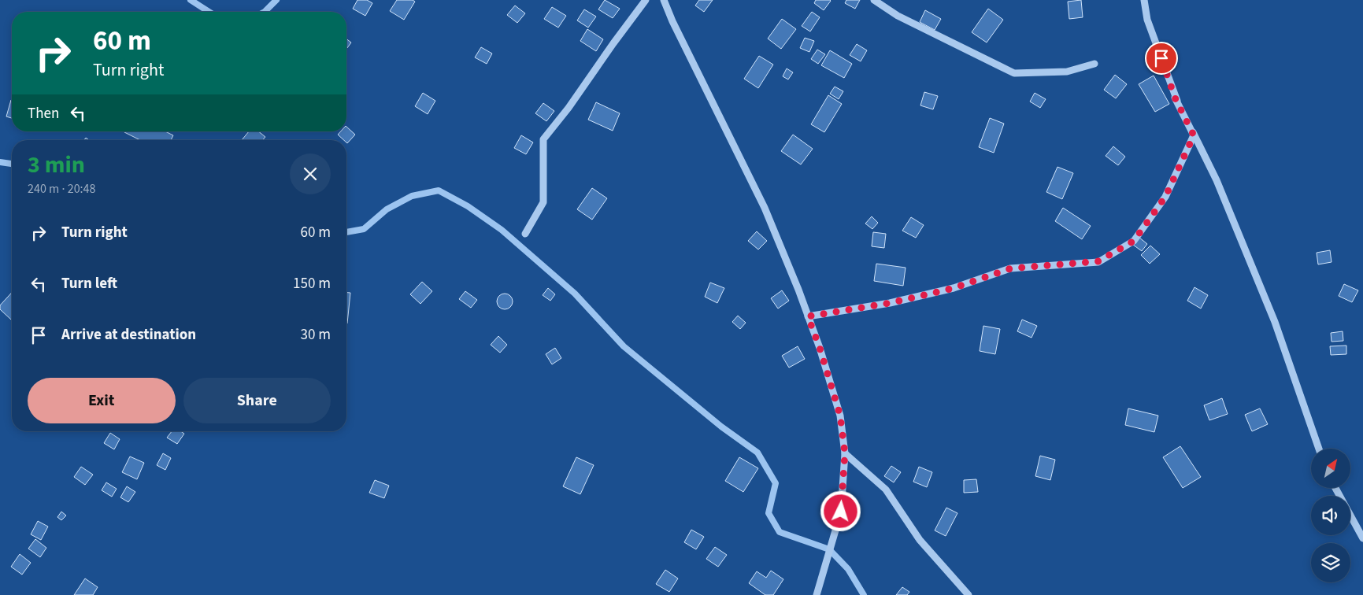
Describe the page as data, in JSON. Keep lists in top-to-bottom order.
{
  "north": "top right",
  "page": {
    "turn": ["60 m", "Turn right"],
    "then": "Then",
    "heading": ["3 min", "240 m · 20:48"],
    "list": [
      {
        "name": "Turn right",
        "value": "60 m"
      },
      {
        "name": "Turn left",
        "value": "150 m"
      },
      {
        "name": "Arrive at destination",
        "value": "30 m"
      }
    ],
    "buttons": ["Exit", "Share"]
  }
}
